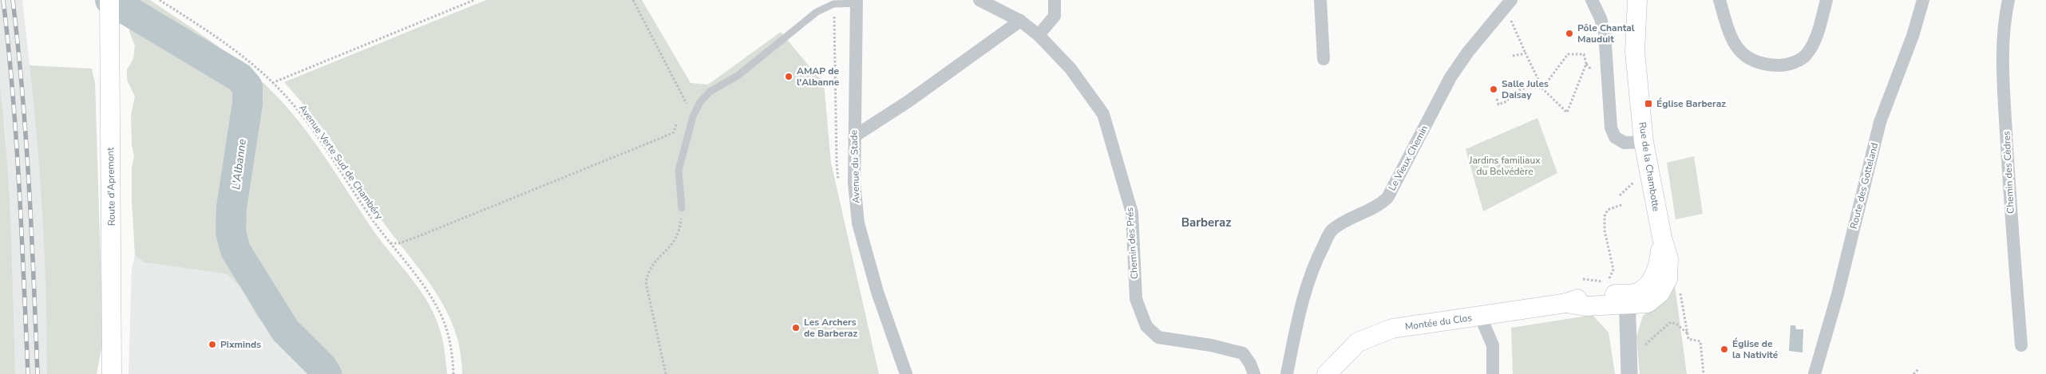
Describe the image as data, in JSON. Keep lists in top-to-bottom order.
{
  "streets": {
    "main road": ["Rue de la Chambotte", "Route d'Apremont", "Montée du Clos"],
    "street": [
      "Le Vieux Chemin",
      "Avenue du Stade",
      "Chemin des Cèdres",
      "Route des Gotteland",
      "Chemin des Prés"
    ],
    "path": ["Avenue Verte Sud de Chambéry"]
  },
  "crossings": [
    ["Rue de la Chambotte", "Montée du Clos"]
  ],
  "districts": ["Barberaz"],
  "water": ["L'Albanne"],
  "parks": ["Jardins familiaux du Belvédère"],
  "places": {
    "other": [
      "Pôle Chantal Mauduit",
      "AMAP de l'Albanne",
      "Salle Jules Daisay",
      "Les Archers de Barberaz",
      "Pixminds",
      "Église de la Nativité"
    ],
    "transit": ["Église Barberaz"]
  }
}
